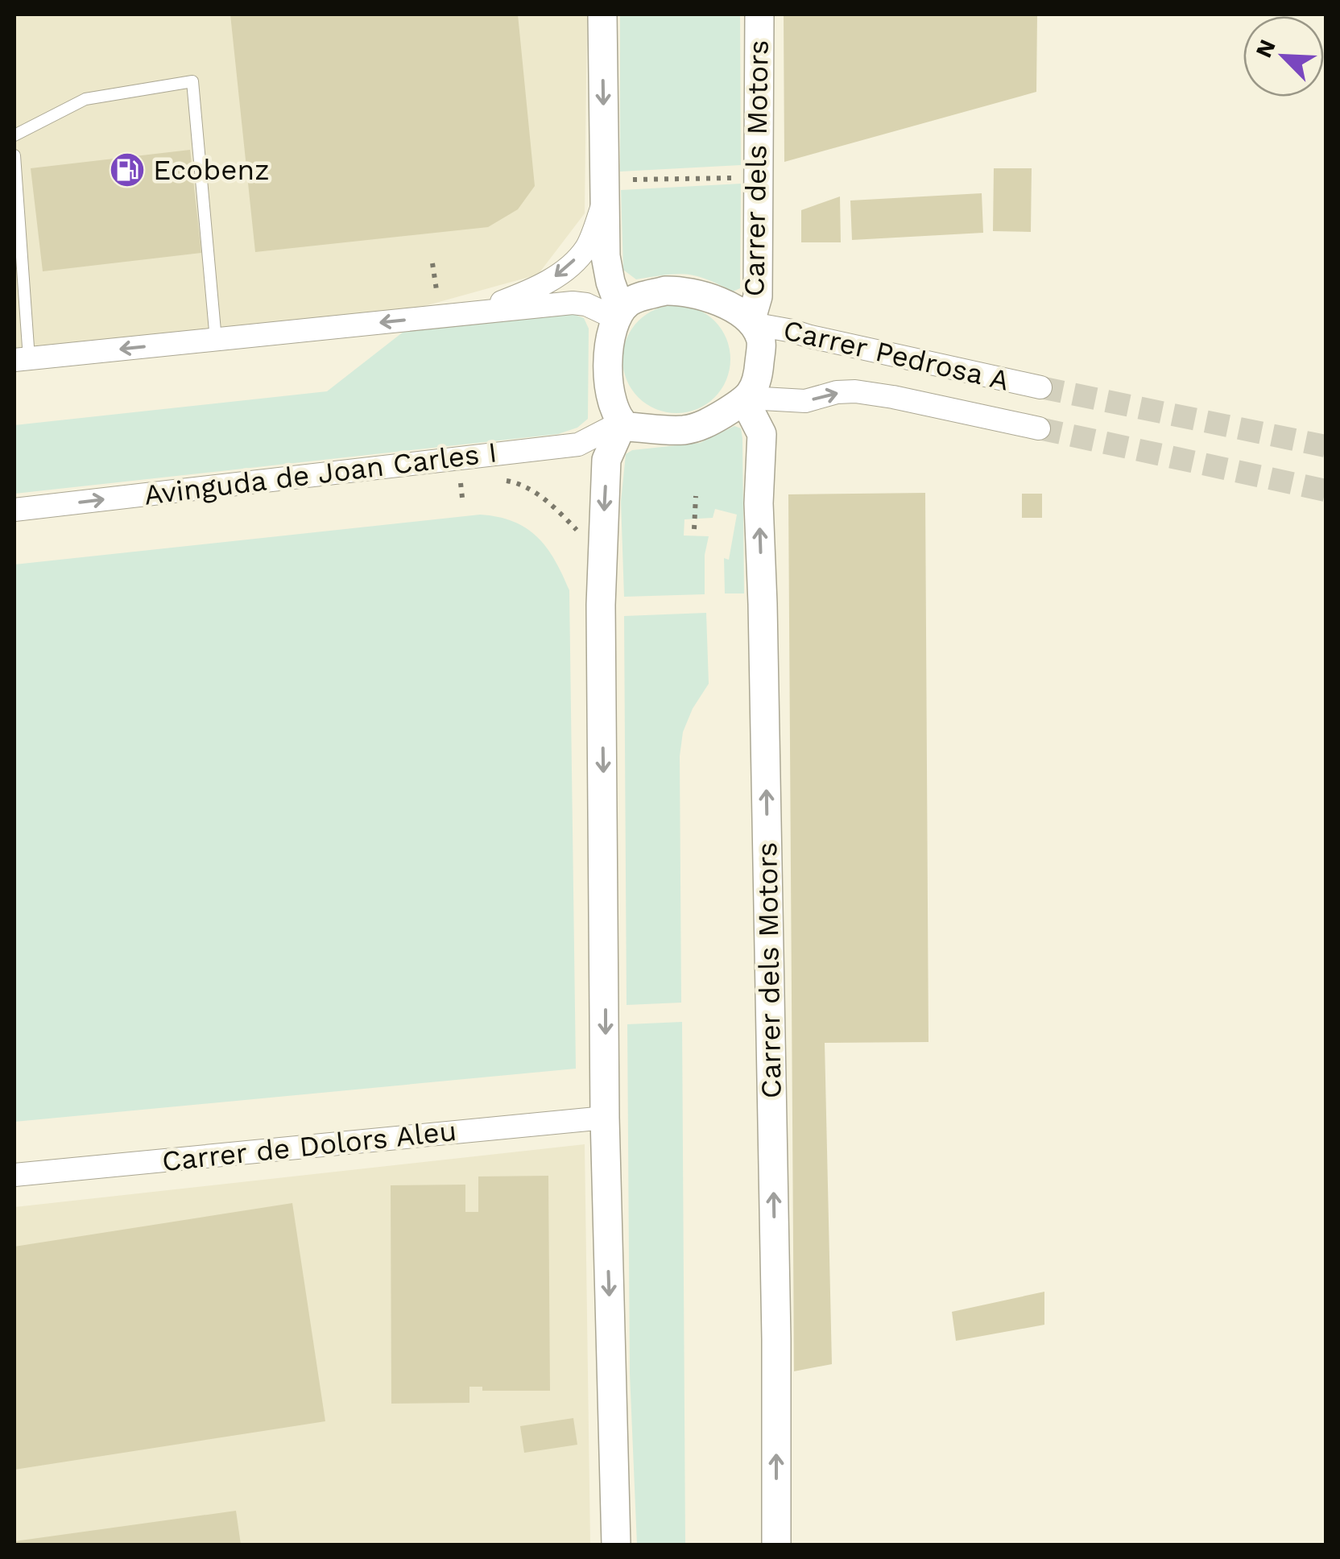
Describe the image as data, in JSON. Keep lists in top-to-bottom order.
{
  "streets": {
    "street": [
      "Carrer dels Motors",
      "Carrer Pedrosa A",
      "Avinguda de Joan Carles I",
      "Carrer de Dolors Aleu"
    ]
  },
  "crossings": [
    ["Carrer dels Motors", "Carrer Pedrosa A"],
    ["Carrer dels Motors", "Avinguda de Joan Carles I"],
    ["Carrer Pedrosa A", "Avinguda de Joan Carles I"]
  ],
  "one_way": ["Carrer dels Motors"],
  "places": {
    "fuel station": ["Ecobenz"]
  },
  "north": "top left"
}
